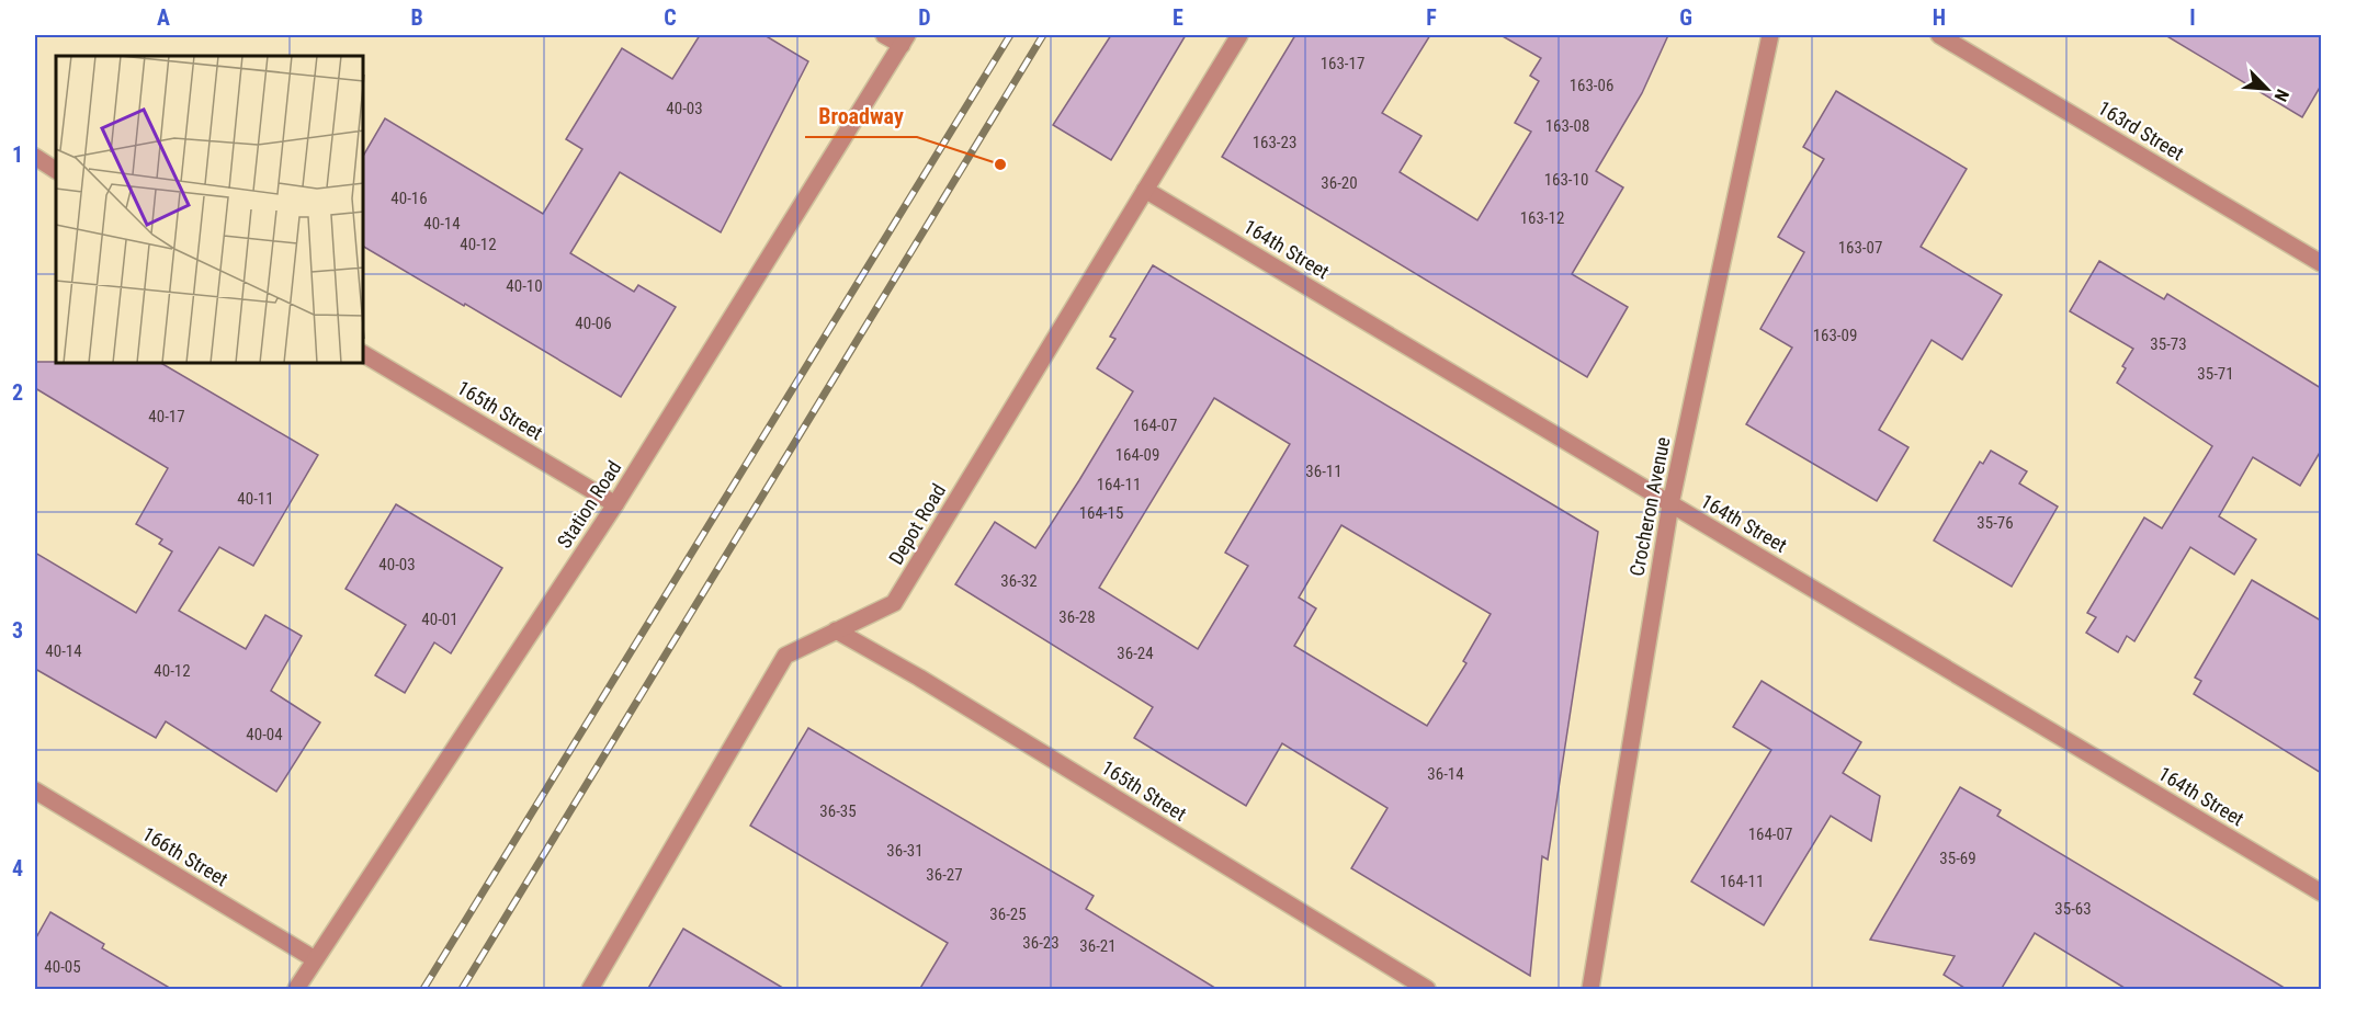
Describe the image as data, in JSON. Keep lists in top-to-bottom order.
{
  "streets": {
    "street": [
      "163rd Street",
      "164th Street",
      "165th Street",
      "Station Road",
      "Crocheron Avenue",
      "Depot Road",
      "166th Street"
    ]
  },
  "crossings": [
    ["164th Street", "Crocheron Avenue"],
    ["164th Street", "Depot Road"],
    ["165th Street", "Station Road"],
    ["165th Street", "Depot Road"],
    ["Station Road", "166th Street"]
  ],
  "places": ["Broadway"],
  "house_numbers": [
    "163-17",
    "163-06",
    "40-03",
    "163-08",
    "163-23",
    "163-10",
    "36-20",
    "40-16",
    "163-12",
    "40-14",
    "40-12",
    "163-07",
    "40-10",
    "40-06",
    "163-09",
    "35-73",
    "35-71",
    "40-17",
    "164-07",
    "164-09",
    "36-11",
    "164-11",
    "40-11",
    "164-15",
    "35-76",
    "40-03",
    "36-32",
    "36-28",
    "40-01",
    "40-14",
    "36-24",
    "40-12",
    "40-04",
    "36-14",
    "36-35",
    "164-07",
    "36-31",
    "35-69",
    "36-27",
    "164-11",
    "35-63",
    "36-25",
    "36-23",
    "36-21",
    "40-05"
  ],
  "north": "bottom right",
  "grid": {
    "columns": [
      "A",
      "B",
      "C",
      "D",
      "E",
      "F",
      "G",
      "H",
      "I"
    ],
    "rows": [
      "1",
      "2",
      "3",
      "4"
    ]
  }
}
